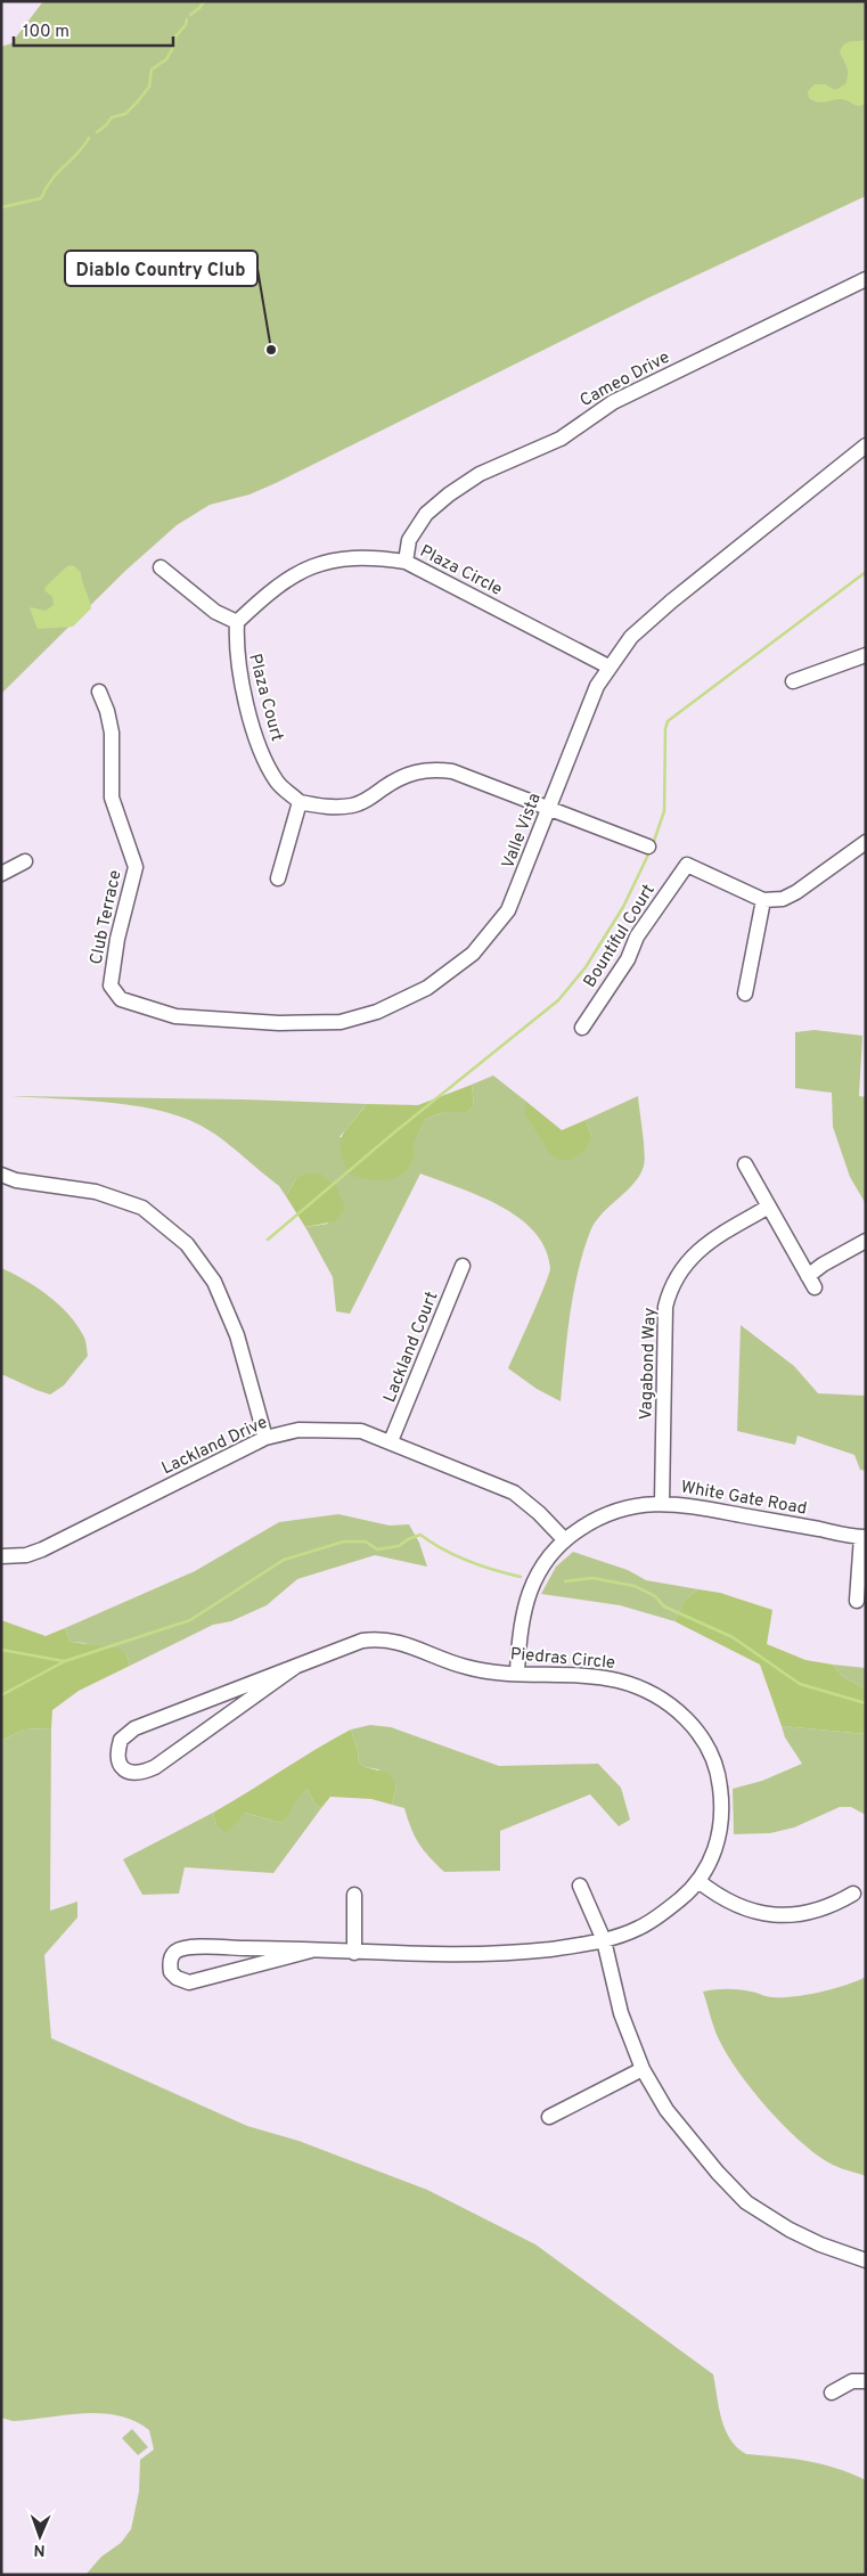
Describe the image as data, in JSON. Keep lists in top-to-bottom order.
{
  "streets": {
    "street": [
      "Cameo Drive",
      "Plaza Circle",
      "Plaza Court",
      "Valle Vista",
      "Club Terrace",
      "Bountiful Court",
      "Lackland Court",
      "Vagabond Way",
      "Lackland Drive",
      "White Gate Road",
      "Piedras Circle"
    ]
  },
  "crossings": [
    ["Cameo Drive", "Plaza Circle"],
    ["Plaza Circle", "Plaza Court"],
    ["Plaza Circle", "Valle Vista"],
    ["Valle Vista", "Club Terrace"],
    ["Lackland Court", "Lackland Drive"],
    ["Vagabond Way", "White Gate Road"],
    ["Lackland Drive", "White Gate Road"],
    ["White Gate Road", "Piedras Circle"]
  ],
  "places": ["Diablo Country Club"],
  "scale_bar": "100 m",
  "north": "bottom"
}
